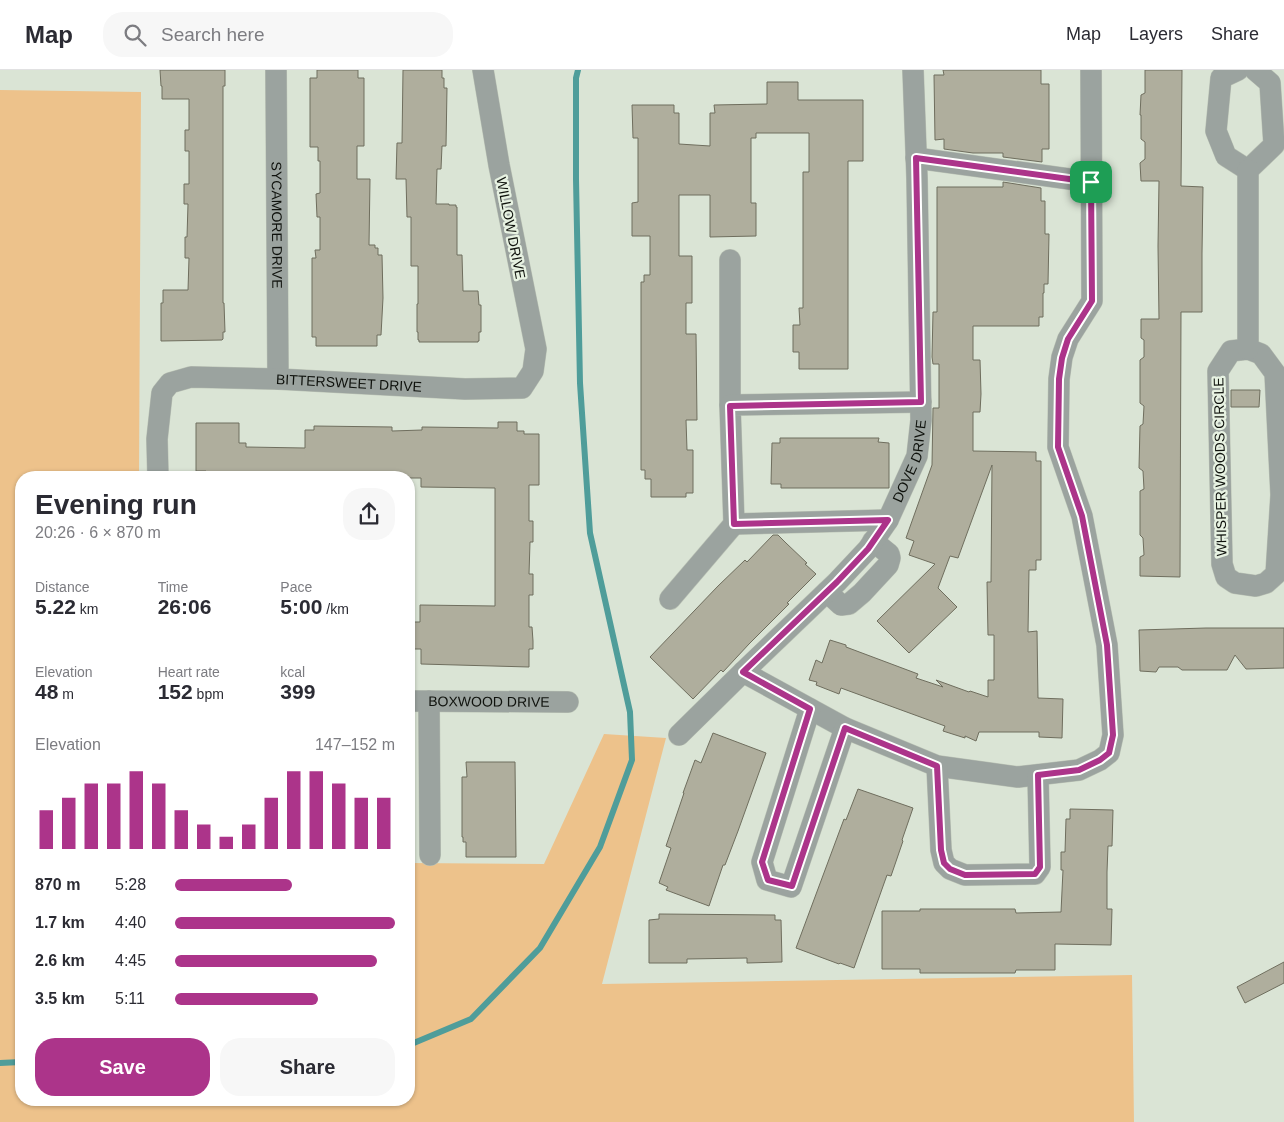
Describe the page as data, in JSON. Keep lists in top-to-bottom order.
{
  "streets": {
    "lane": [
      "SYCAMORE DRIVE",
      "WILLOW DRIVE",
      "BITTERSWEET DRIVE",
      "DOVE DRIVE",
      "WHISPER WOODS CIRCLE",
      "BOXWOOD DRIVE"
    ]
  },
  "crossings": [
    ["SYCAMORE DRIVE", "BITTERSWEET DRIVE"],
    ["WILLOW DRIVE", "BITTERSWEET DRIVE"]
  ],
  "page": {
    "header": "Map",
    "search": "Search here",
    "nav": ["Map", "Layers", "Share"],
    "heading": ["Evening run", "20:26 · 6 × 870 m"],
    "stats": [
      ["Distance", "5.22 km"],
      ["Time", "26:06"],
      ["Pace", "5:00 /km"],
      ["Elevation", "48 m"],
      ["Heart rate", "152 bpm"],
      ["kcal", "399"]
    ],
    "chart": ["Elevation", "147–152 m"],
    "list": [
      {
        "name": "870 m",
        "note": "5:28"
      },
      {
        "name": "1.7 km",
        "note": "4:40"
      },
      {
        "name": "2.6 km",
        "note": "4:45"
      },
      {
        "name": "3.5 km",
        "note": "5:11"
      }
    ],
    "buttons": ["Save", "Share"]
  }
}
